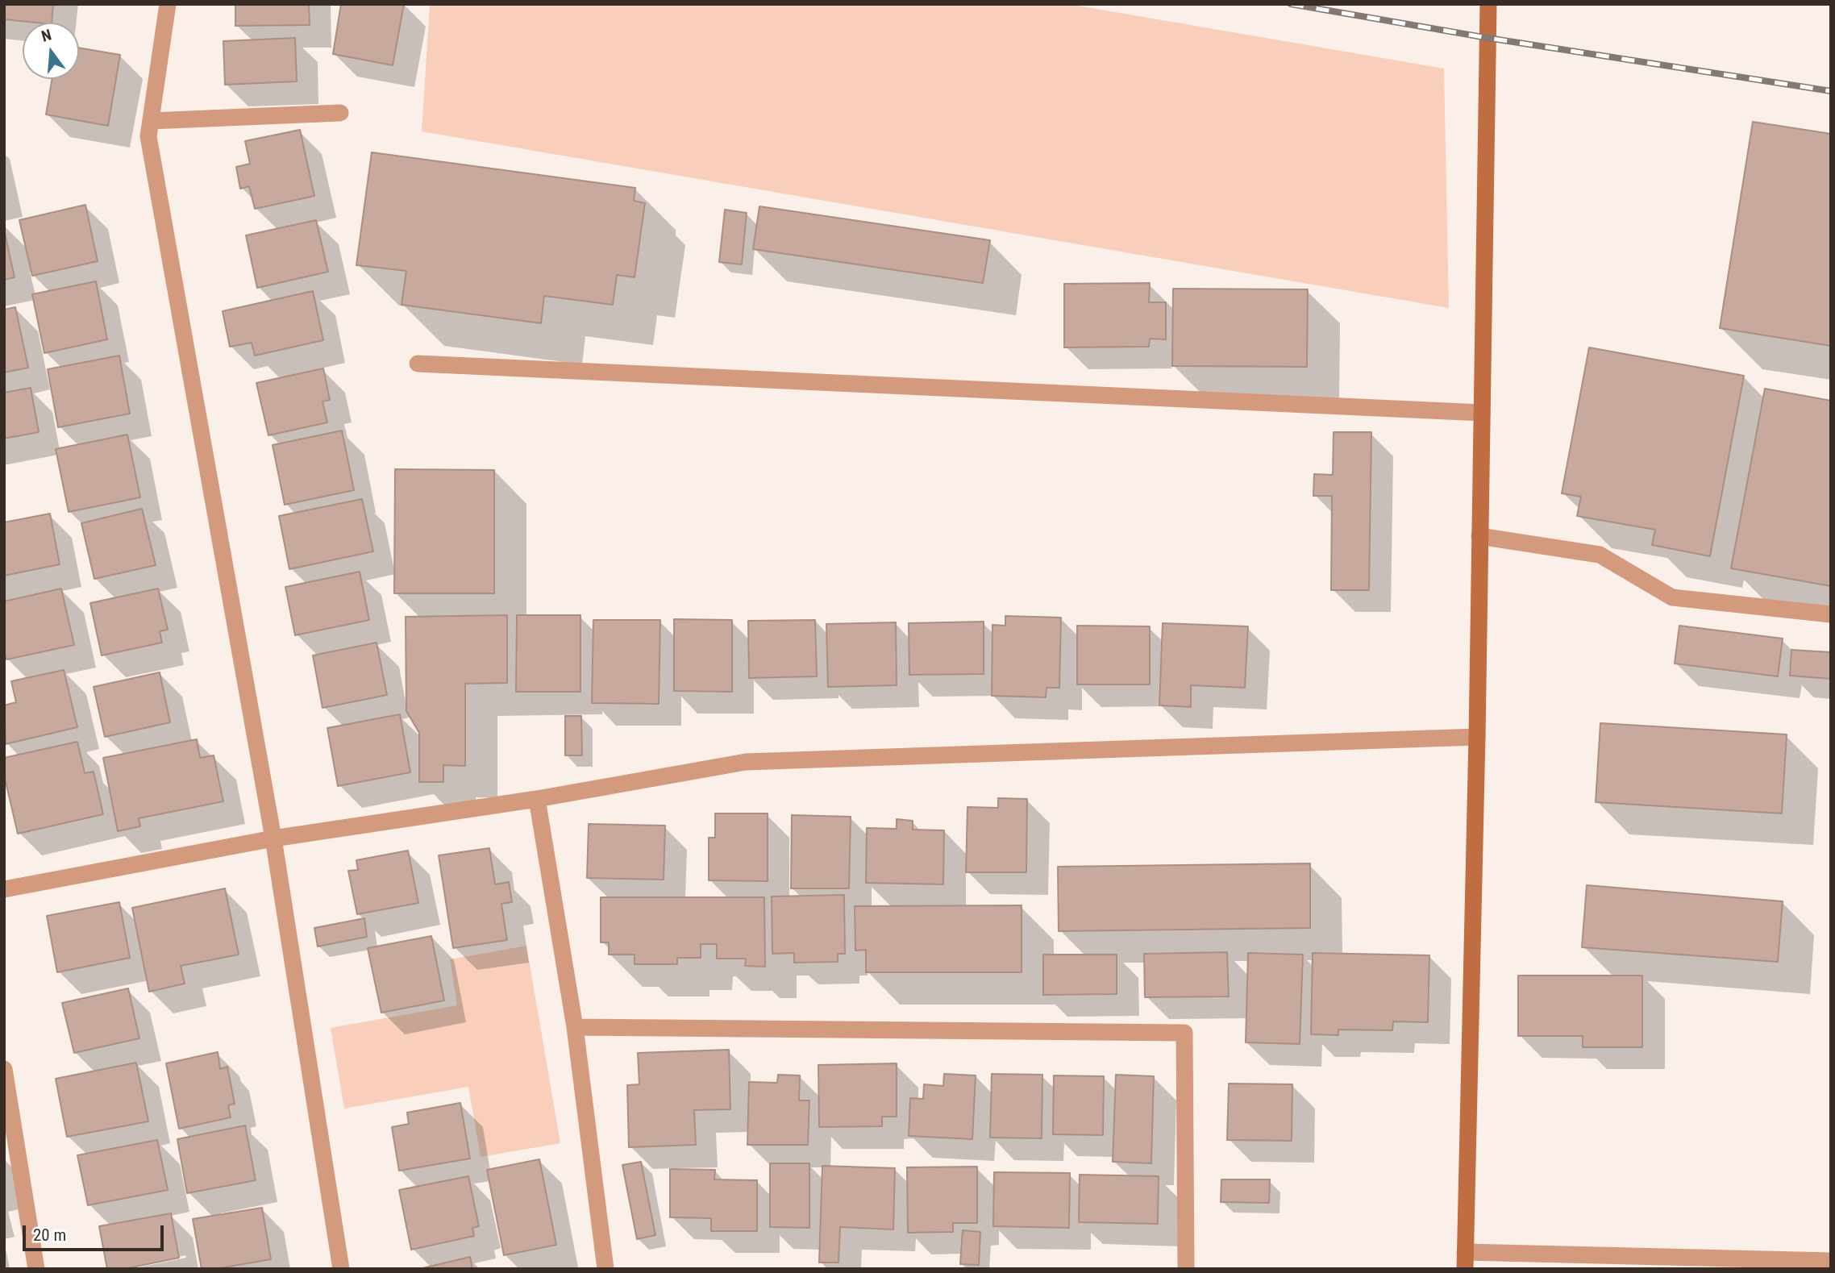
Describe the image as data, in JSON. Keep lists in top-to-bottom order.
{
  "scale_bar": "20 m",
  "north": "top"
}
